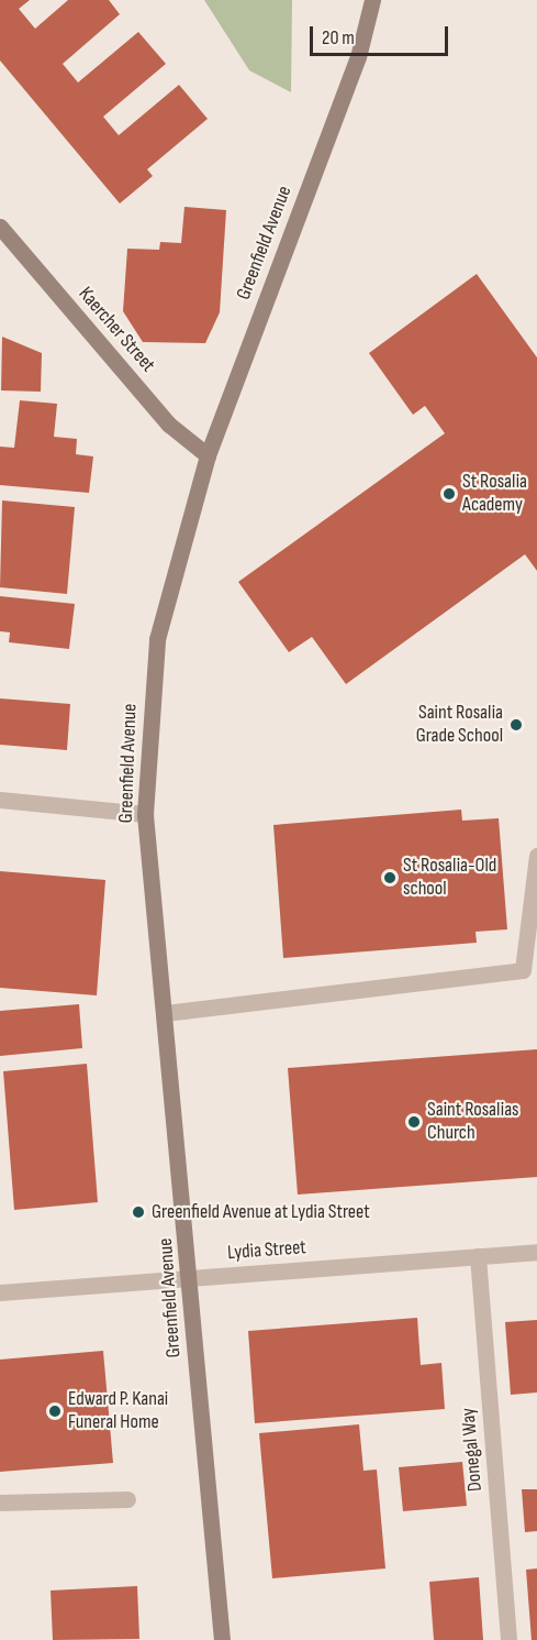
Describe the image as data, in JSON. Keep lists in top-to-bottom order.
{
  "streets": {
    "main road": ["Greenfield Avenue", "Kaercher Street"],
    "street": ["Lydia Street", "Donegal Way"]
  },
  "crossings": [
    ["Greenfield Avenue", "Kaercher Street"],
    ["Greenfield Avenue", "Lydia Street"],
    ["Lydia Street", "Donegal Way"]
  ],
  "places": [
    "St Rosalia Academy",
    "Saint Rosalia Grade School",
    "St Rosalia-Old school",
    "Saint Rosalias Church",
    "Greenfield Avenue at Lydia Street",
    "Edward P. Kanai Funeral Home"
  ],
  "scale_bar": "20 m"
}
